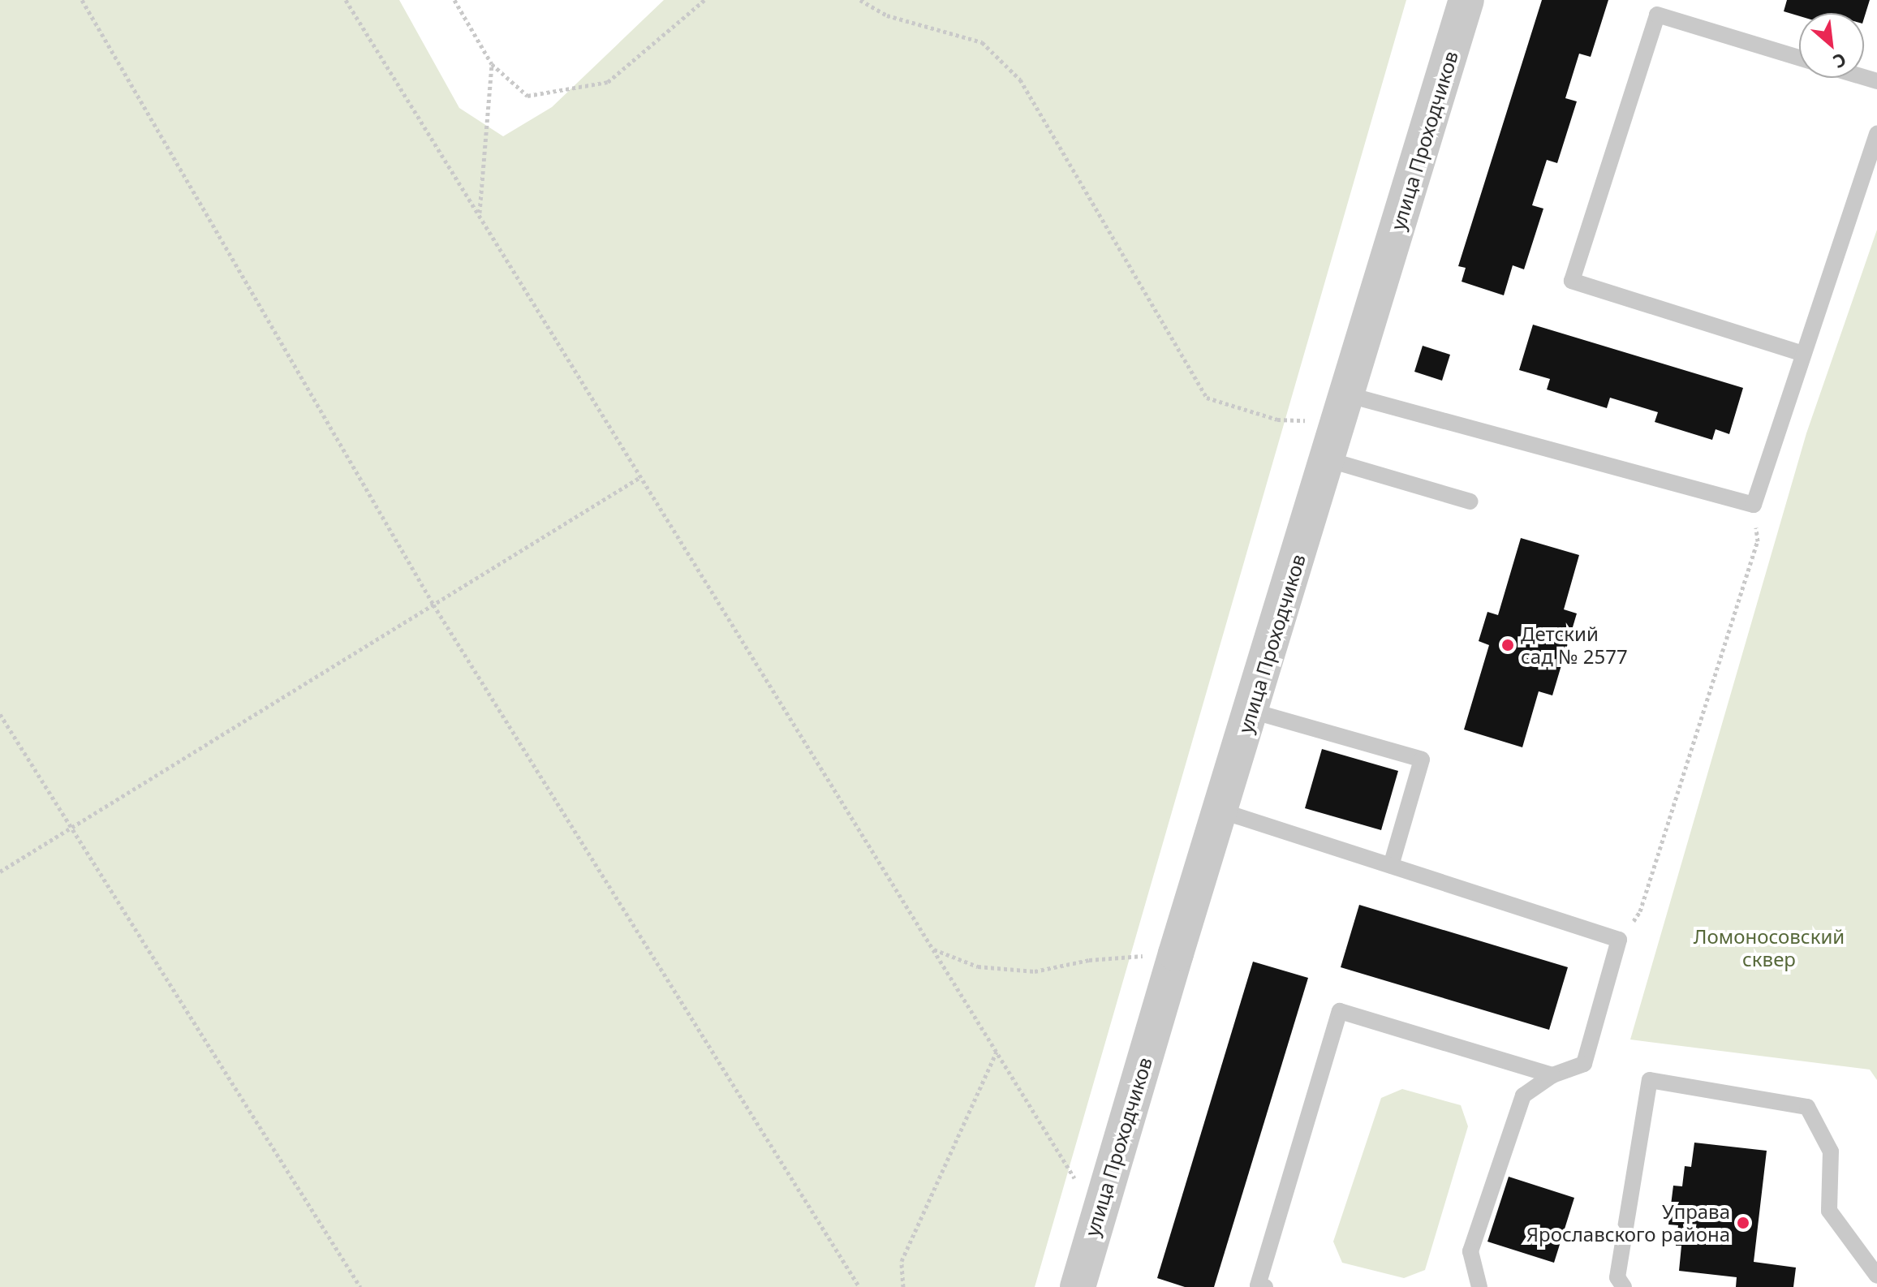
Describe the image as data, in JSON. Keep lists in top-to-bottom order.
{
  "streets": {
    "street": ["улица Проходчиков"]
  },
  "parks": ["Ломоносовский сквер"],
  "places": ["Детский сад № 2577", "Управа Ярославского района"],
  "north": "bottom right"
}
